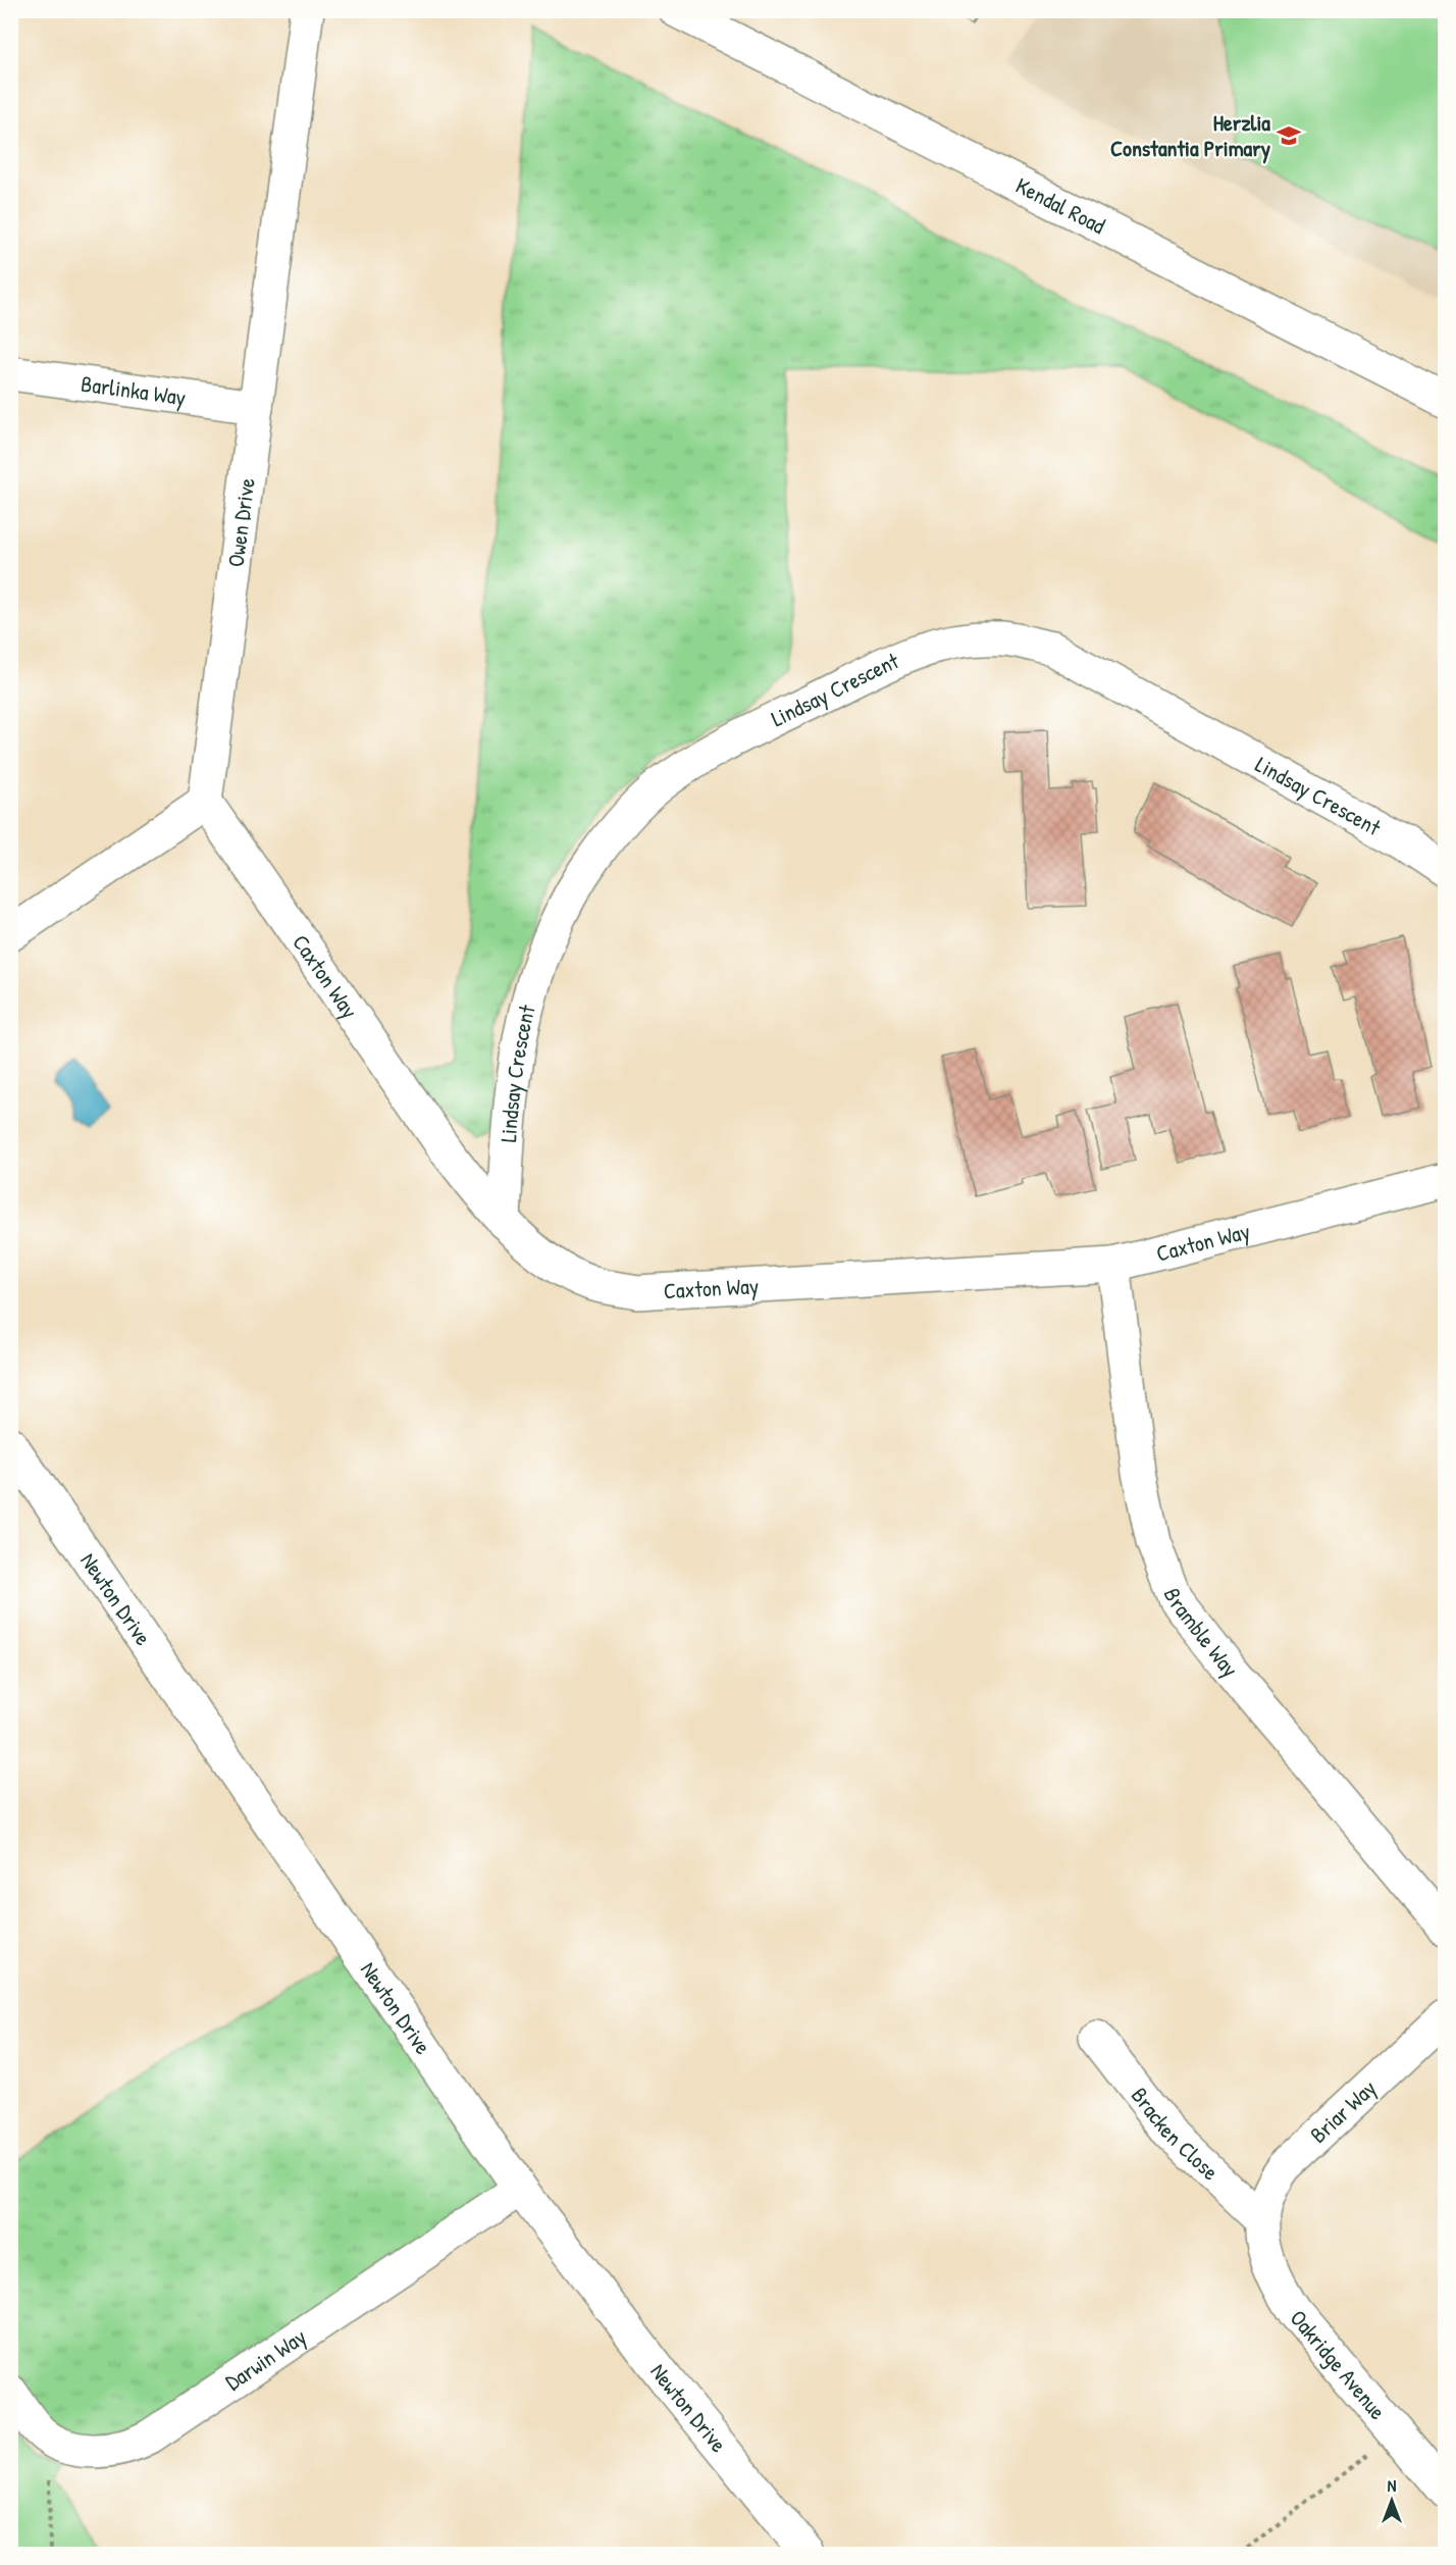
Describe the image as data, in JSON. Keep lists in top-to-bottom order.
{
  "streets": {
    "street": [
      "Kendal Road",
      "Barlinka Way",
      "Owen Drive",
      "Lindsay Crescent",
      "Caxton Way",
      "Newton Drive",
      "Bramble Way",
      "Briar Way",
      "Bracken Close",
      "Darwin Way",
      "Oakridge Avenue"
    ]
  },
  "crossings": [
    ["Barlinka Way", "Owen Drive"],
    ["Owen Drive", "Caxton Way"],
    ["Lindsay Crescent", "Caxton Way"],
    ["Caxton Way", "Bramble Way"],
    ["Newton Drive", "Darwin Way"],
    ["Briar Way", "Bracken Close"],
    ["Briar Way", "Oakridge Avenue"],
    ["Bracken Close", "Oakridge Avenue"]
  ],
  "places": {
    "school or university": ["Herzlia Constantia Primary"]
  },
  "north": "top"
}
